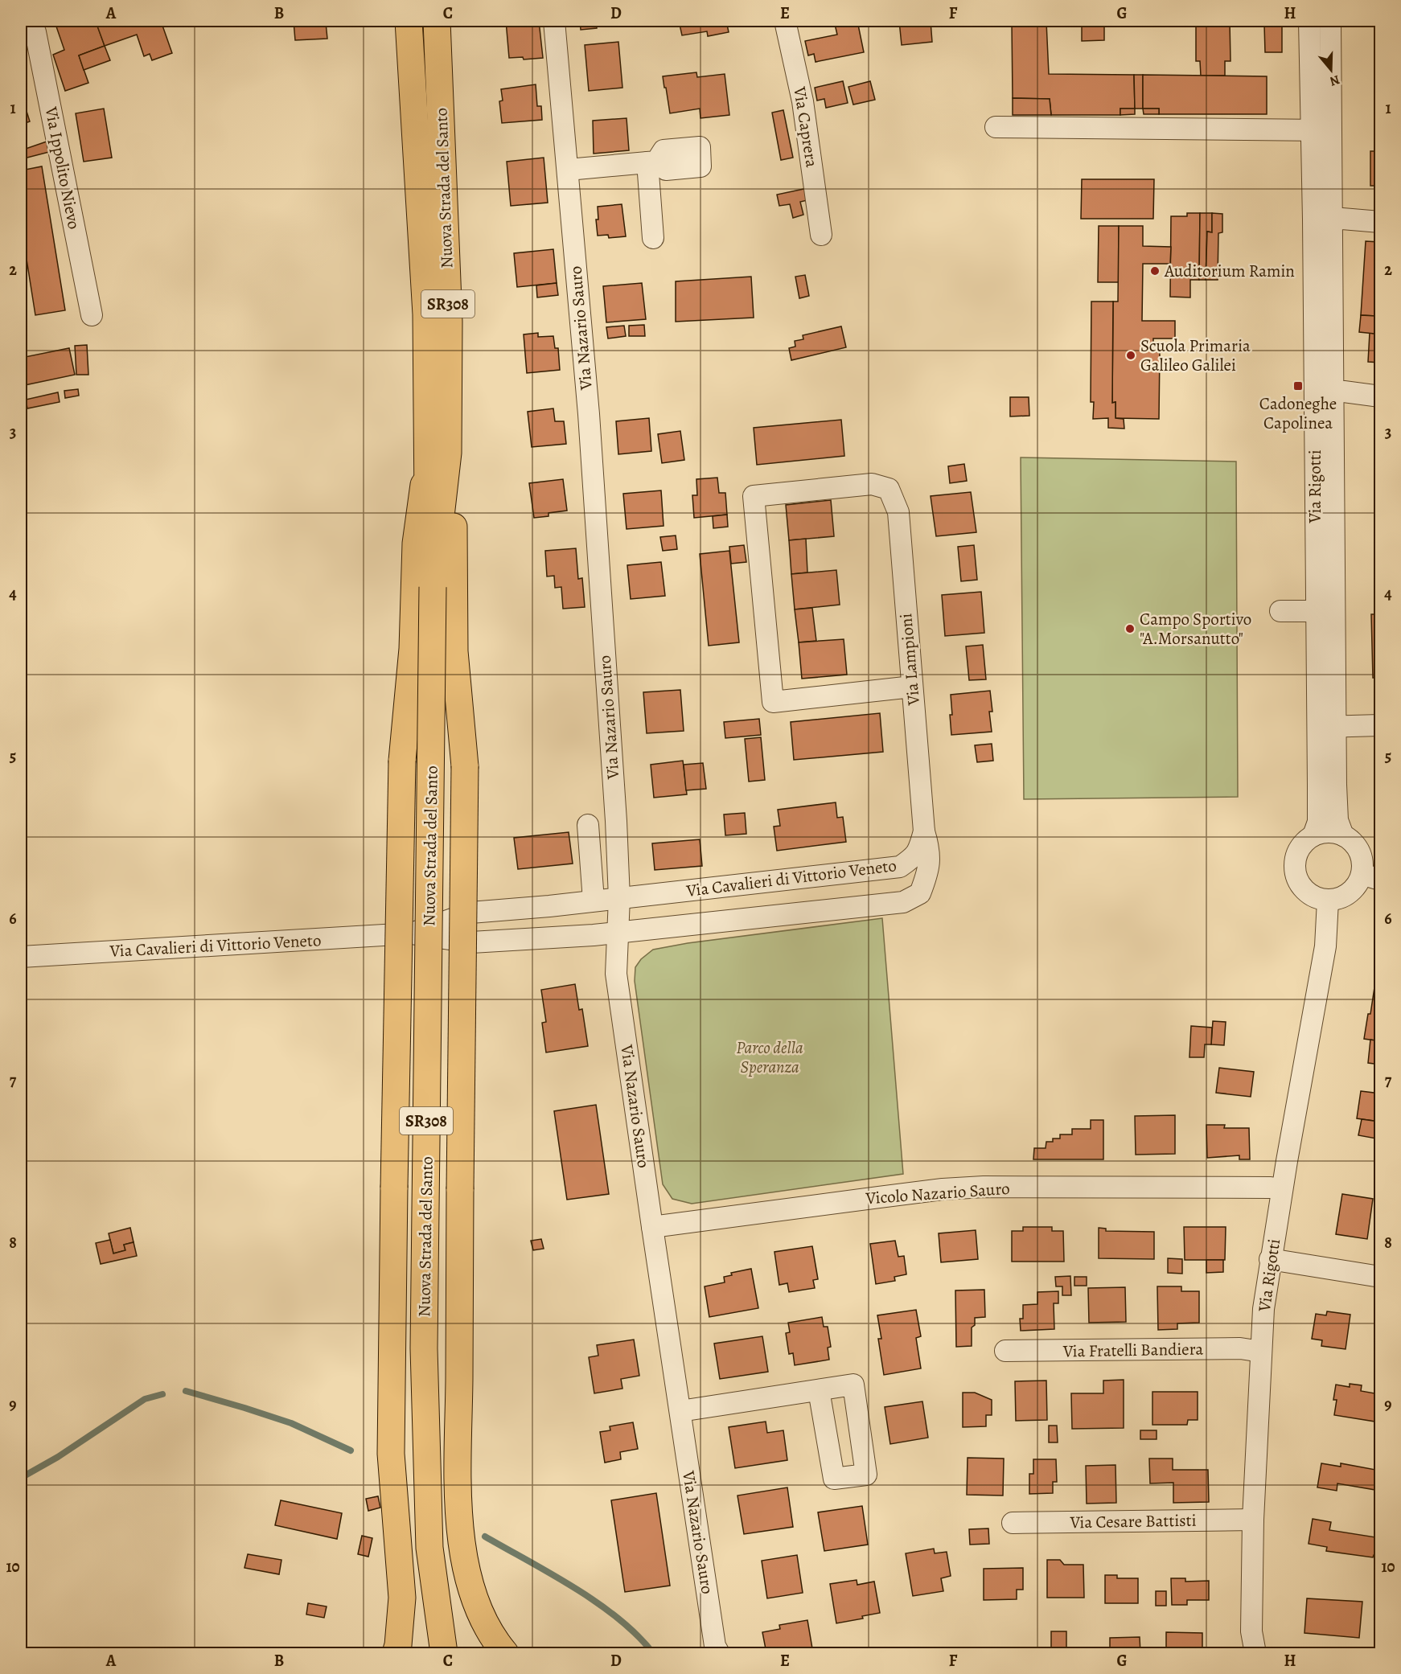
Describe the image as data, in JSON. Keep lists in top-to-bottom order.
{
  "streets": {
    "highway": ["Nuova Strada del Santo", "SR308"],
    "street": [
      "Via Caprera",
      "Via Ippolito Nievo",
      "Via Nazario Sauro",
      "Via Rigotti",
      "Via Lampioni",
      "Via Cavalieri di Vittorio Veneto",
      "Vicolo Nazario Sauro",
      "Via Fratelli Bandiera",
      "Via Cesare Battisti"
    ]
  },
  "crossings": [
    ["Via Nazario Sauro", "Via Cavalieri di Vittorio Veneto"],
    ["Via Nazario Sauro", "Vicolo Nazario Sauro"],
    ["Via Rigotti", "Vicolo Nazario Sauro"],
    ["Via Rigotti", "Via Fratelli Bandiera"],
    ["Via Rigotti", "Via Cesare Battisti"],
    ["Via Lampioni", "Via Cavalieri di Vittorio Veneto"]
  ],
  "parks": ["Parco della Speranza"],
  "places": {
    "other": ["Auditorium Ramin", "Scuola Primaria Galileo Galilei", "Campo Sportivo \"A.Morsanutto\""],
    "transit": ["Cadoneghe Capolinea"]
  },
  "north": "bottom",
  "grid": {
    "columns": [
      "A",
      "B",
      "C",
      "D",
      "E",
      "F",
      "G",
      "H"
    ],
    "rows": [
      "1",
      "2",
      "3",
      "4",
      "5",
      "6",
      "7",
      "8",
      "9",
      "10"
    ]
  }
}
